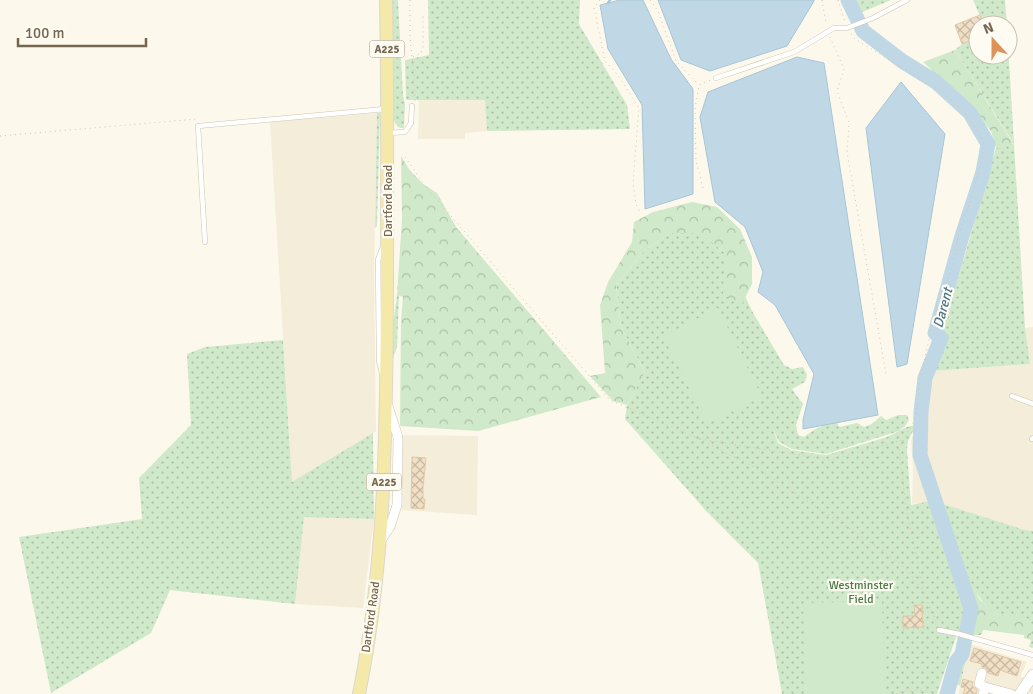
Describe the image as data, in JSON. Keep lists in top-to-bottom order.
{
  "streets": {
    "main road": ["A225", "Dartford Road"]
  },
  "water": ["Darent"],
  "parks": ["Westminster Field"],
  "scale_bar": "100 m",
  "north": "top"
}
